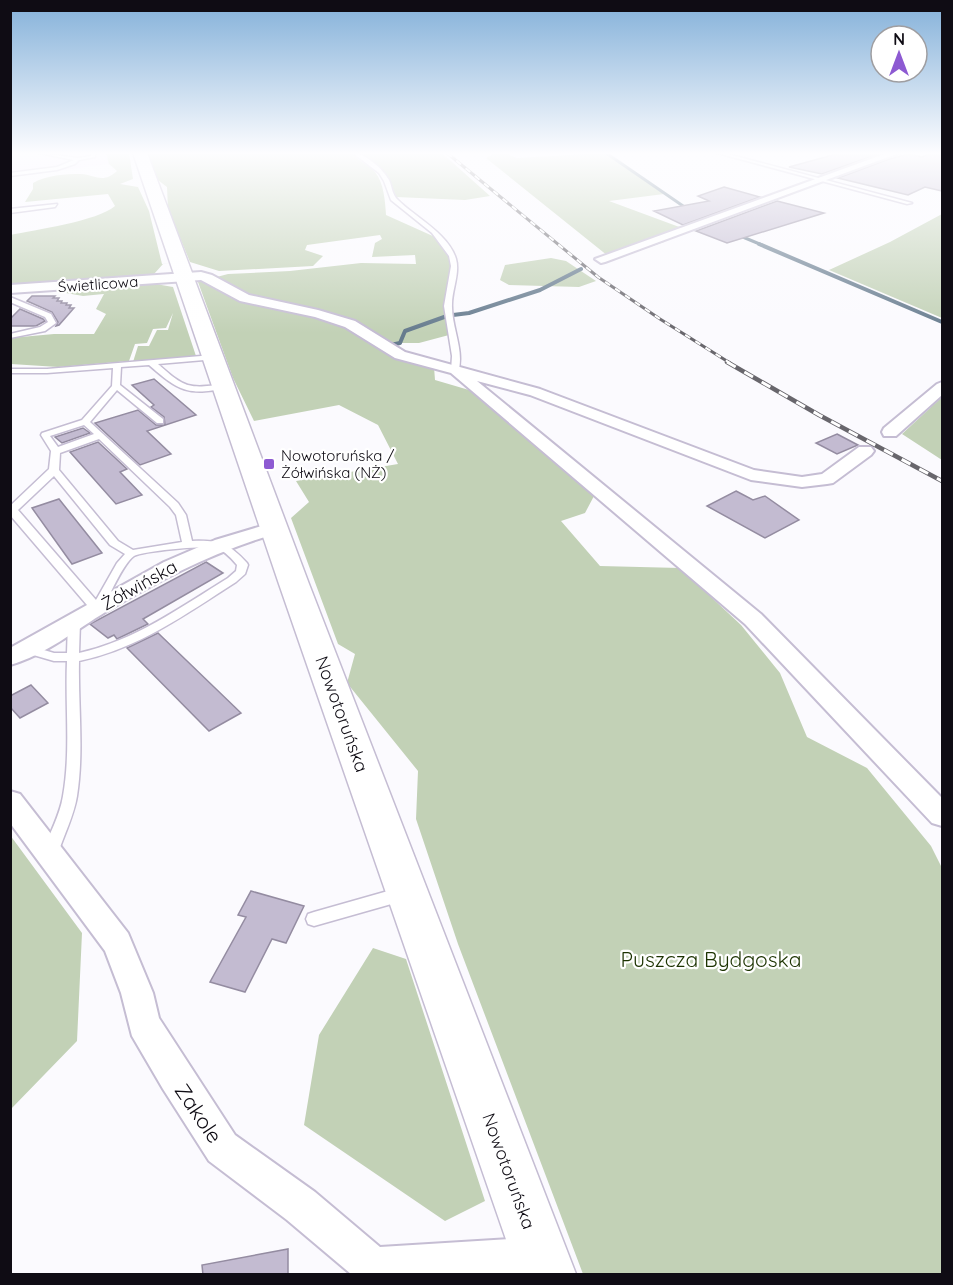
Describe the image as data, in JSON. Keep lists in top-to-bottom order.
{
  "streets": {
    "main road": ["Nowotoruńska"],
    "street": ["Świetlicowa", "Żółwińska", "Zakole"]
  },
  "crossings": [
    ["Świetlicowa", "Nowotoruńska"],
    ["Żółwińska", "Nowotoruńska"],
    ["Nowotoruńska", "Zakole"]
  ],
  "parks": ["Puszcza Bydgoska"],
  "places": {
    "transit": ["Nowotoruńska / Żółwińska (NŻ)"]
  },
  "north": "top"
}
